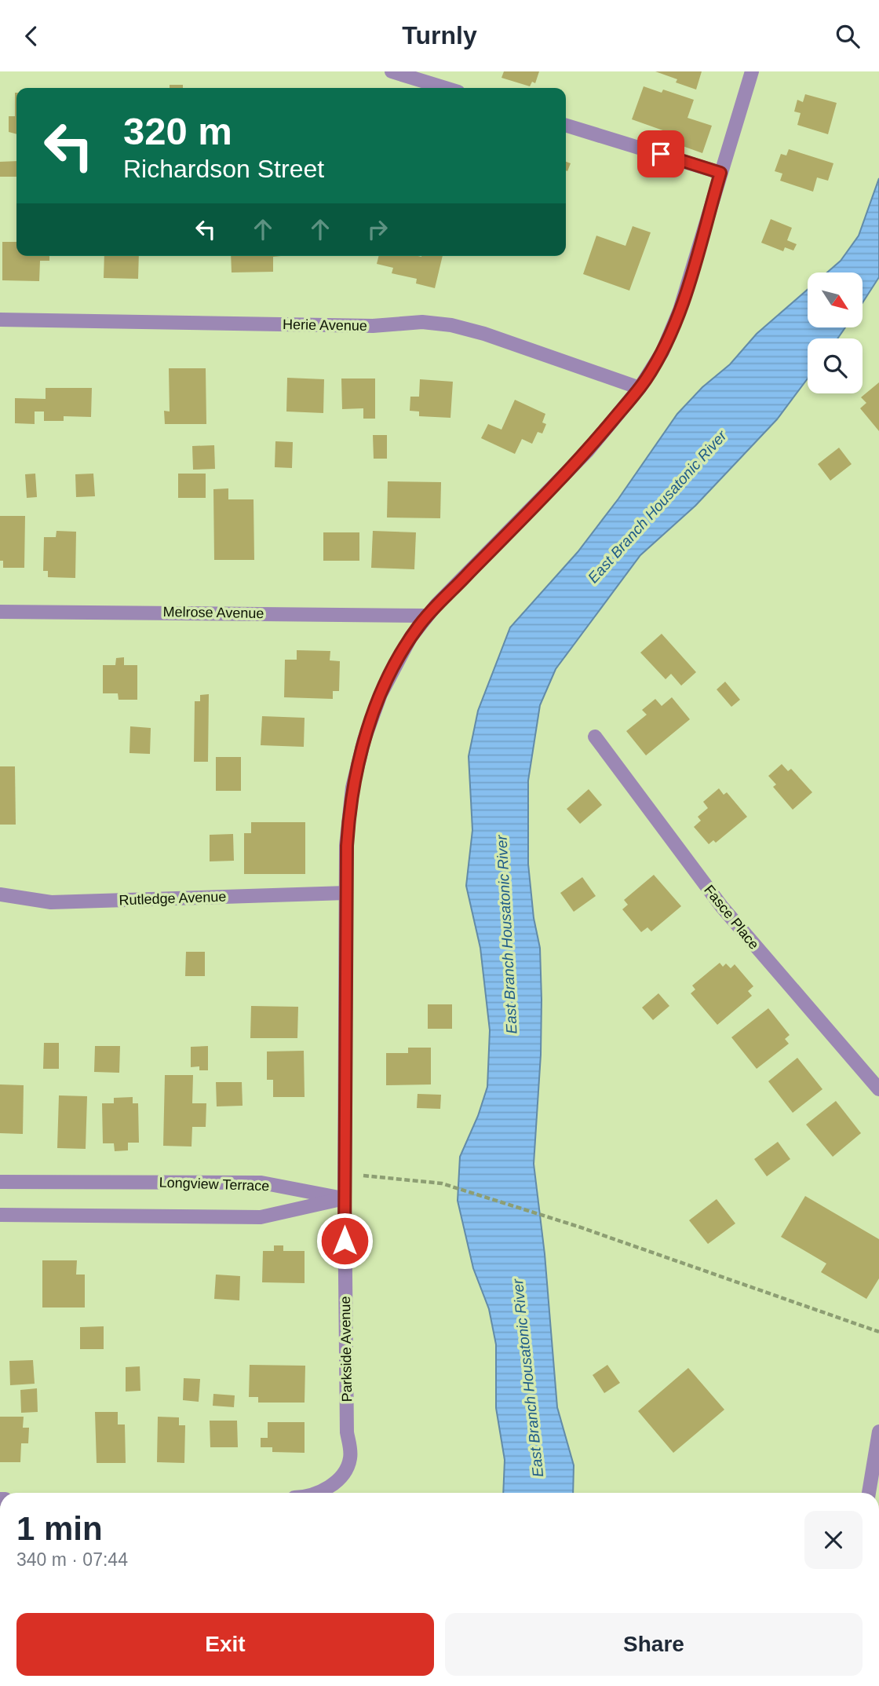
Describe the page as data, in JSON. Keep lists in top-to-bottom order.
{
  "streets": {
    "street": [
      "Herie Avenue",
      "Melrose Avenue",
      "Rutledge Avenue",
      "Fasce Place",
      "Longview Terrace",
      "Parkside Avenue"
    ]
  },
  "crossings": [
    ["Herie Avenue", "Parkside Avenue"],
    ["Melrose Avenue", "Parkside Avenue"],
    ["Rutledge Avenue", "Parkside Avenue"],
    ["Longview Terrace", "Parkside Avenue"]
  ],
  "water": ["East Branch Housatonic River"],
  "north": "bottom right",
  "page": {
    "header": "Turnly",
    "turn": ["320 m", "Richardson Street"],
    "heading": ["1 min", "340 m · 07:44"],
    "buttons": ["Exit", "Share"]
  }
}
